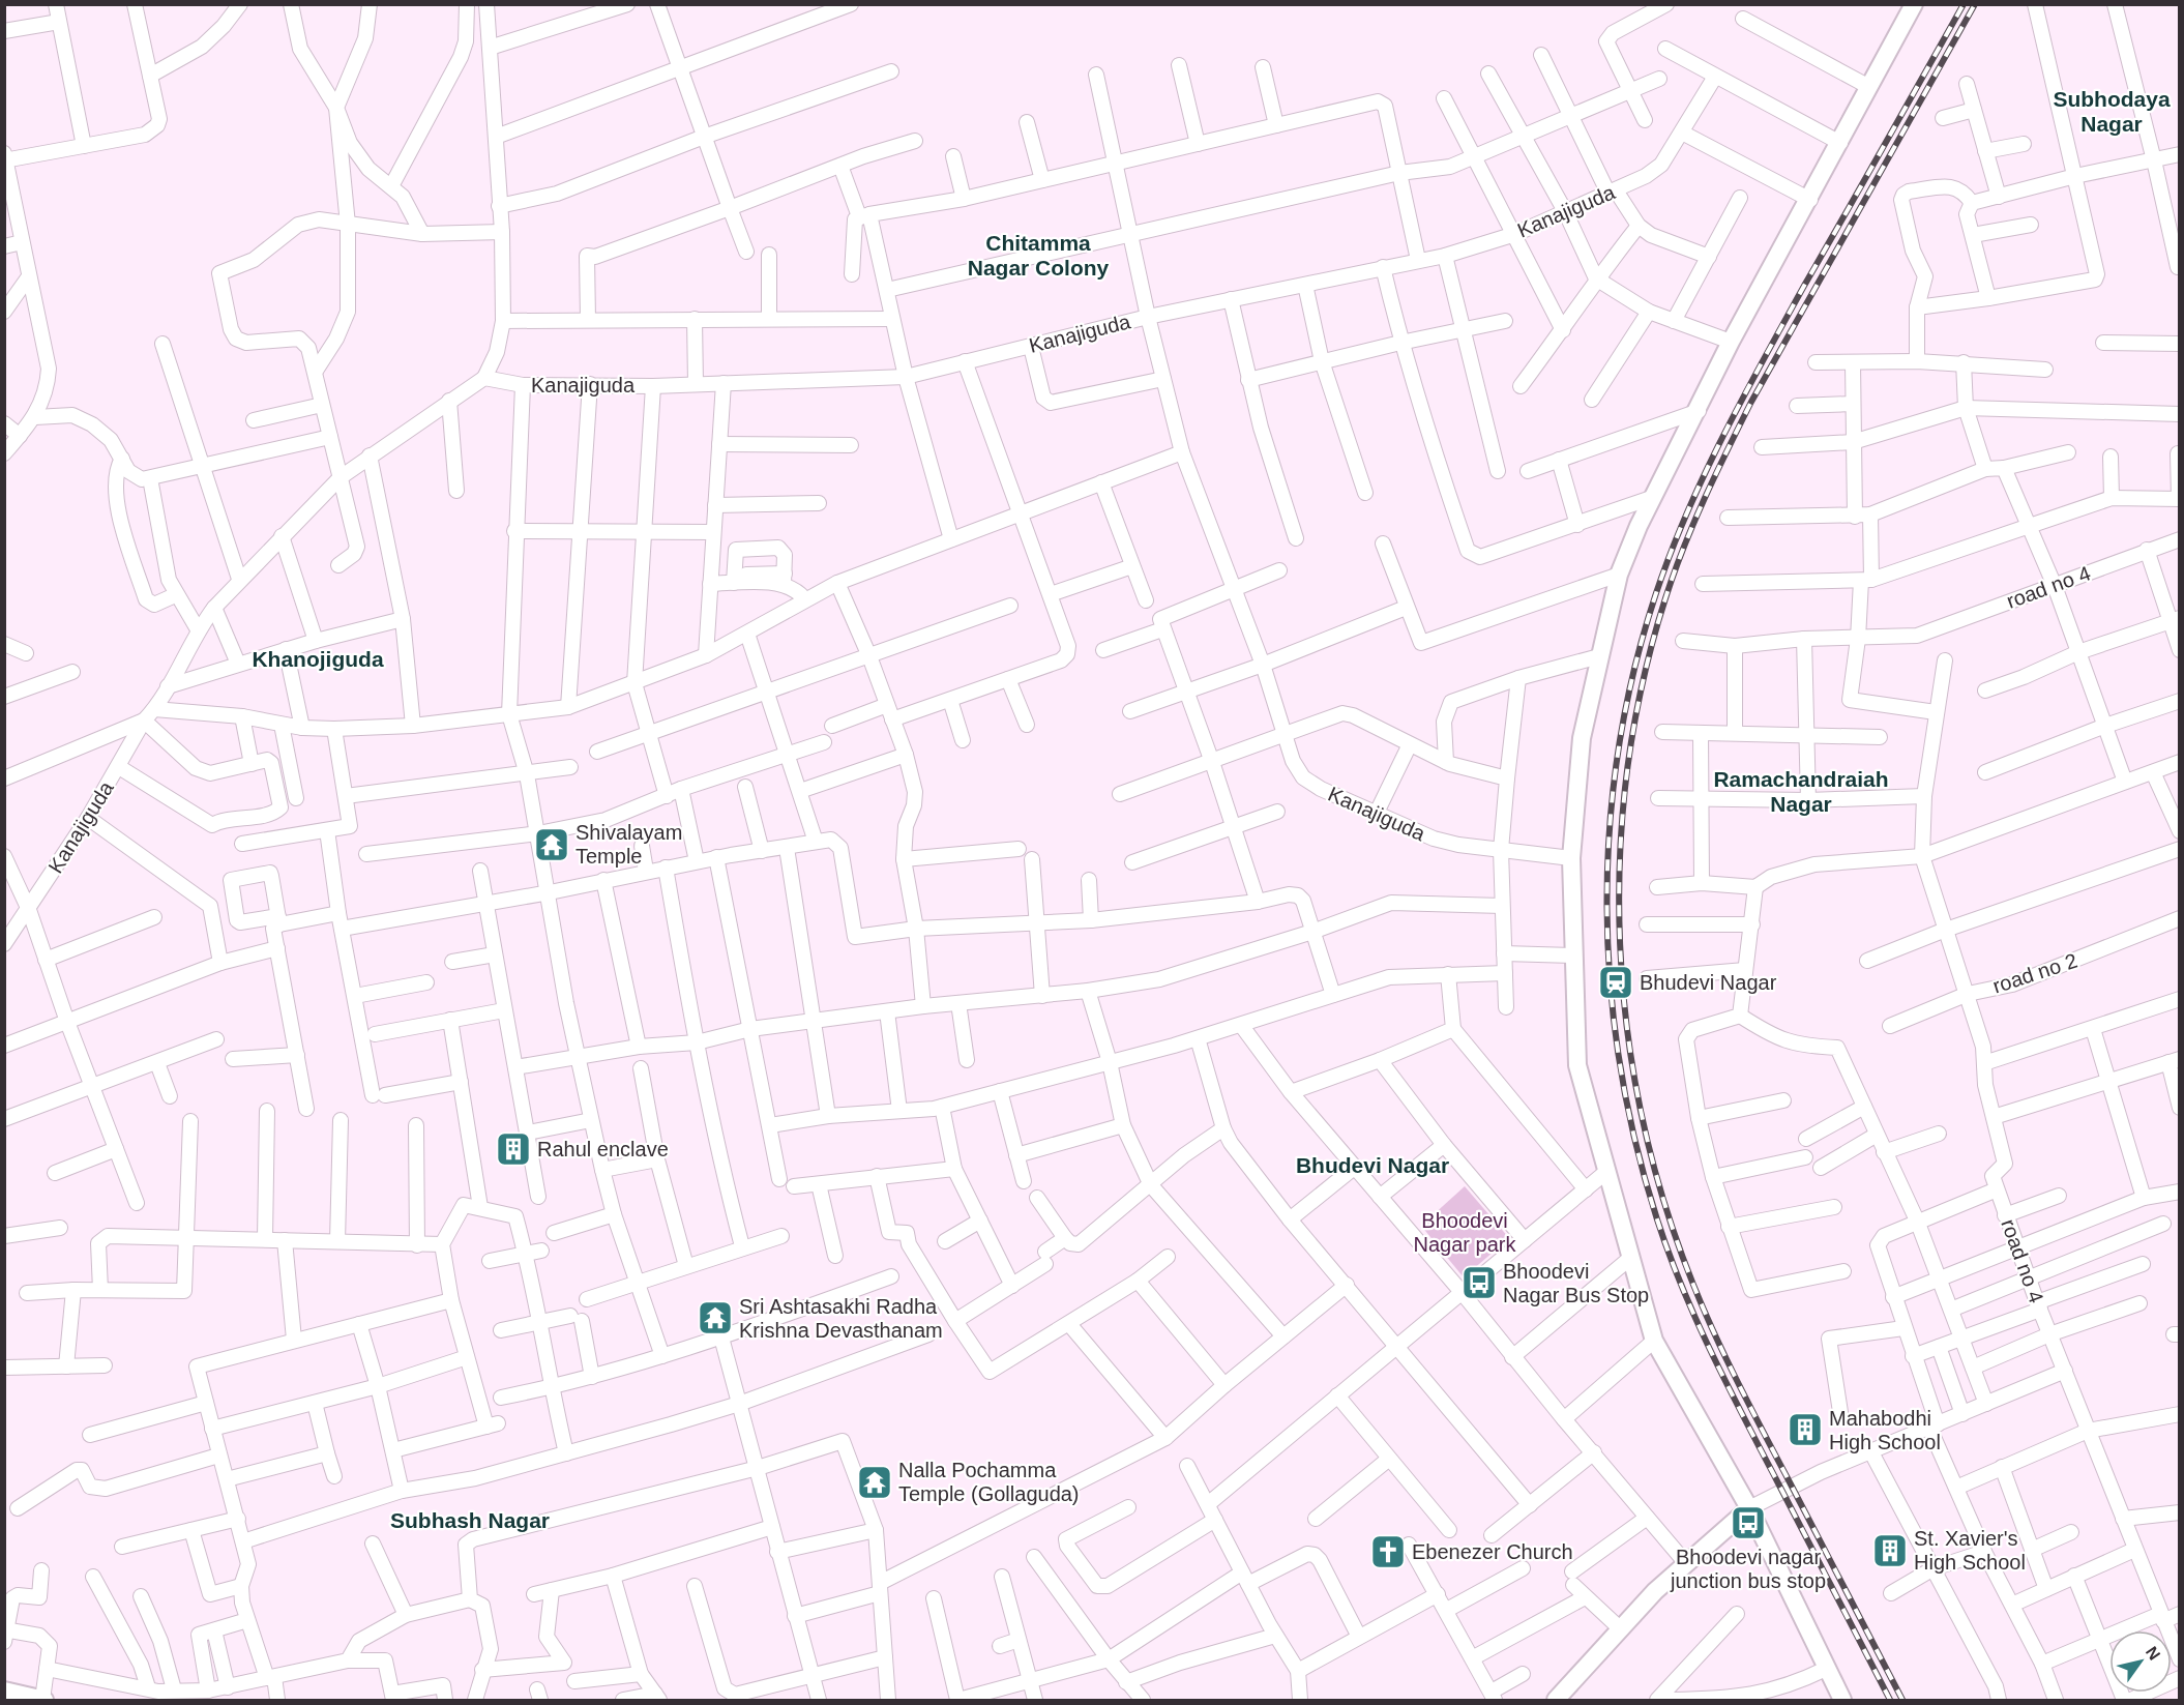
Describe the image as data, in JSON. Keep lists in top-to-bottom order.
{
  "streets": {
    "street": ["Kanajiguda", "road no 4", "road no 2"]
  },
  "districts": [
    "Subhodaya Nagar",
    "Chitamma Nagar Colony",
    "Khanojiguda",
    "Ramachandraiah Nagar",
    "Bhudevi Nagar",
    "Subhash Nagar"
  ],
  "parks": ["Bhoodevi Nagar park"],
  "places": {
    "temple": ["Shivalayam Temple", "Sri Ashtasakhi Radha Krishna Devasthanam", "Nalla Pochamma Temple (Gollaguda)"],
    "station": ["Bhudevi Nagar"],
    "building": ["Rahul enclave", "Mahabodhi High School", "St. Xavier's High School"],
    "bus stop": ["Bhoodevi Nagar Bus Stop", "Bhoodevi nagar junction bus stop"],
    "church": ["Ebenezer Church"]
  },
  "north": "top right"
}
